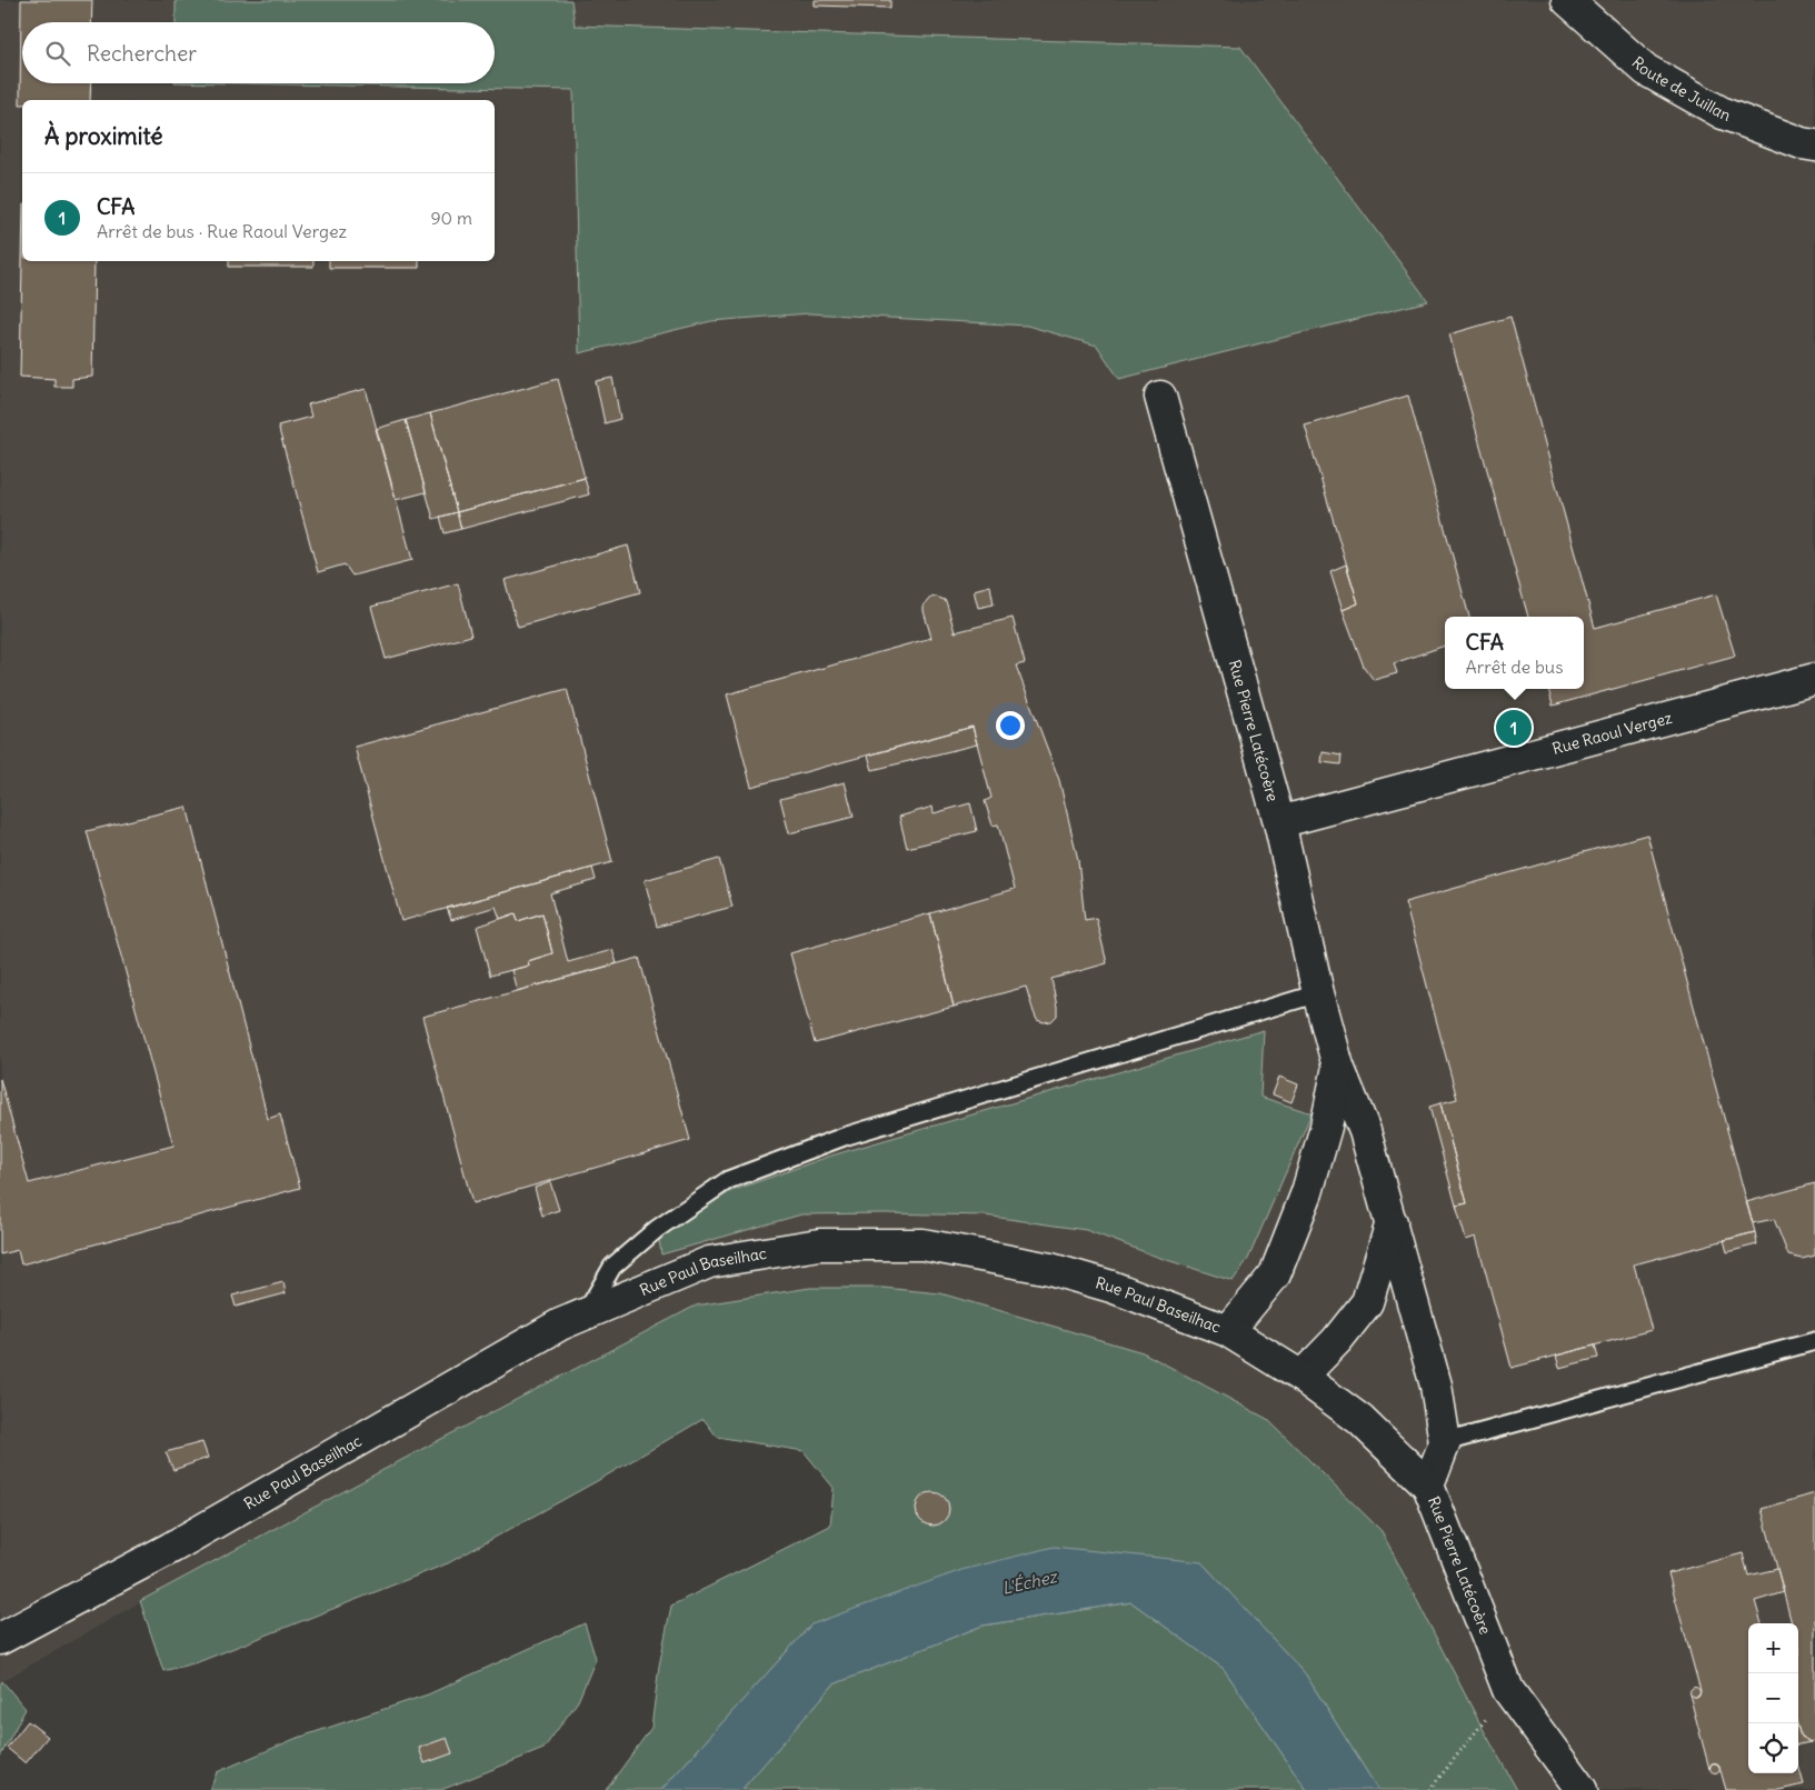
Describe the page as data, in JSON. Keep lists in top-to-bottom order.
{
  "streets": {
    "street": [
      "Route de Juillan",
      "Rue Pierre Latécoère",
      "Rue Raoul Vergez",
      "Rue Paul Baseilhac"
    ]
  },
  "crossings": [
    ["Rue Pierre Latécoère", "Rue Raoul Vergez"],
    ["Rue Pierre Latécoère", "Rue Paul Baseilhac"]
  ],
  "water": ["L'Échez"],
  "page": {
    "search": "Rechercher",
    "heading": "À proximité",
    "list": [
      {
        "mark": "1",
        "name": "CFA",
        "note": "Arrêt de bus · Rue Raoul Vergez",
        "value": "90 m"
      }
    ],
    "popup": ["CFA", "Arrêt de bus"],
    "pins": "1",
    "map_buttons": ["+", "−"]
  }
}
